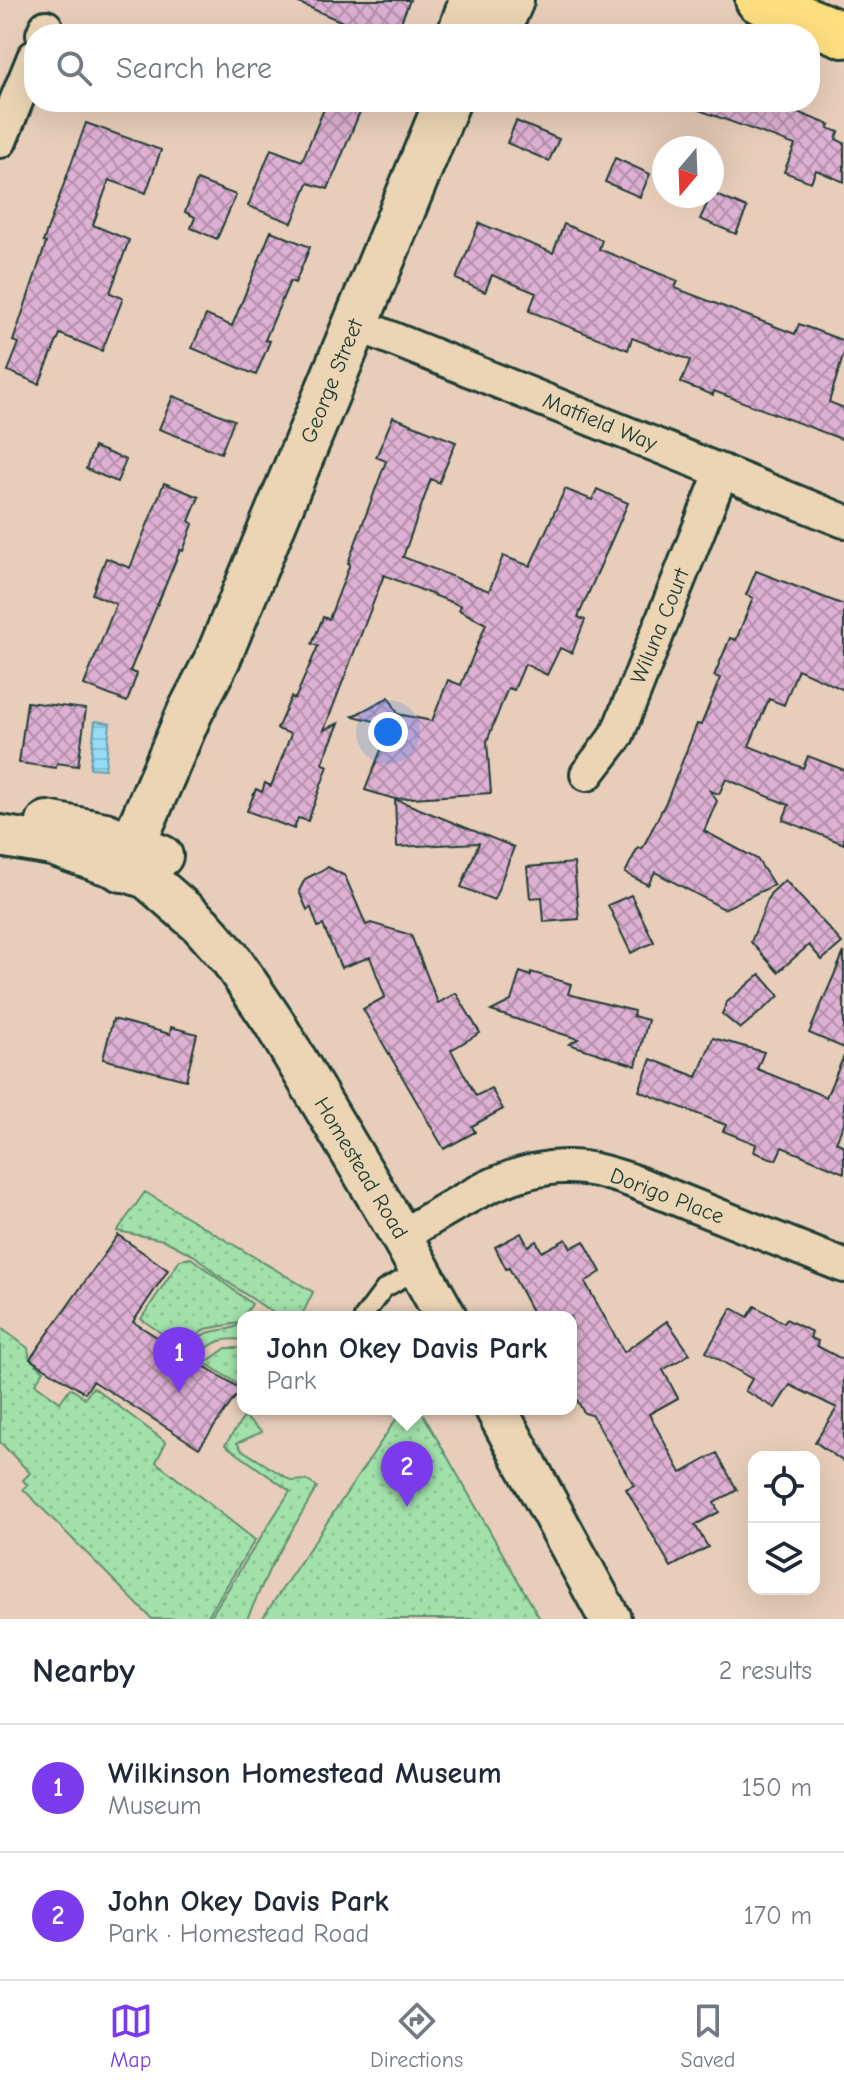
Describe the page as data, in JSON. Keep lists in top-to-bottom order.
{
  "streets": {
    "main road": ["George Street"],
    "street": [
      "Matfield Way",
      "Wiluna Court",
      "Homestead Road",
      "Dorigo Place"
    ]
  },
  "crossings": [
    ["George Street", "Matfield Way"],
    ["George Street", "Homestead Road"],
    ["Matfield Way", "Wiluna Court"],
    ["Homestead Road", "Dorigo Place"]
  ],
  "north": "bottom",
  "page": {
    "search": "Search here",
    "popup": ["John Okey Davis Park", "Park"],
    "pins": ["1", "2"],
    "heading": ["Nearby", "2 results"],
    "list": [
      {
        "mark": "1",
        "name": "Wilkinson Homestead Museum",
        "note": "Museum",
        "value": "150 m"
      },
      {
        "mark": "2",
        "name": "John Okey Davis Park",
        "note": "Park · Homestead Road",
        "value": "170 m"
      }
    ],
    "nav": ["Map", "Directions", "Saved"]
  }
}
